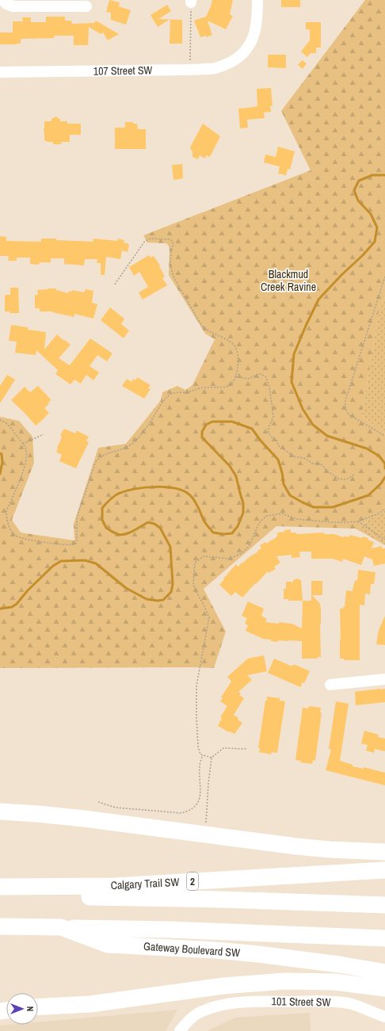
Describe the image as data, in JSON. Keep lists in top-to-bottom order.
{
  "streets": {
    "highway": ["2", "Calgary Trail SW", "Gateway Boulevard SW"],
    "street": ["107 Street SW", "101 Street SW"]
  },
  "parks": ["Blackmud Creek Ravine"],
  "north": "right"
}
